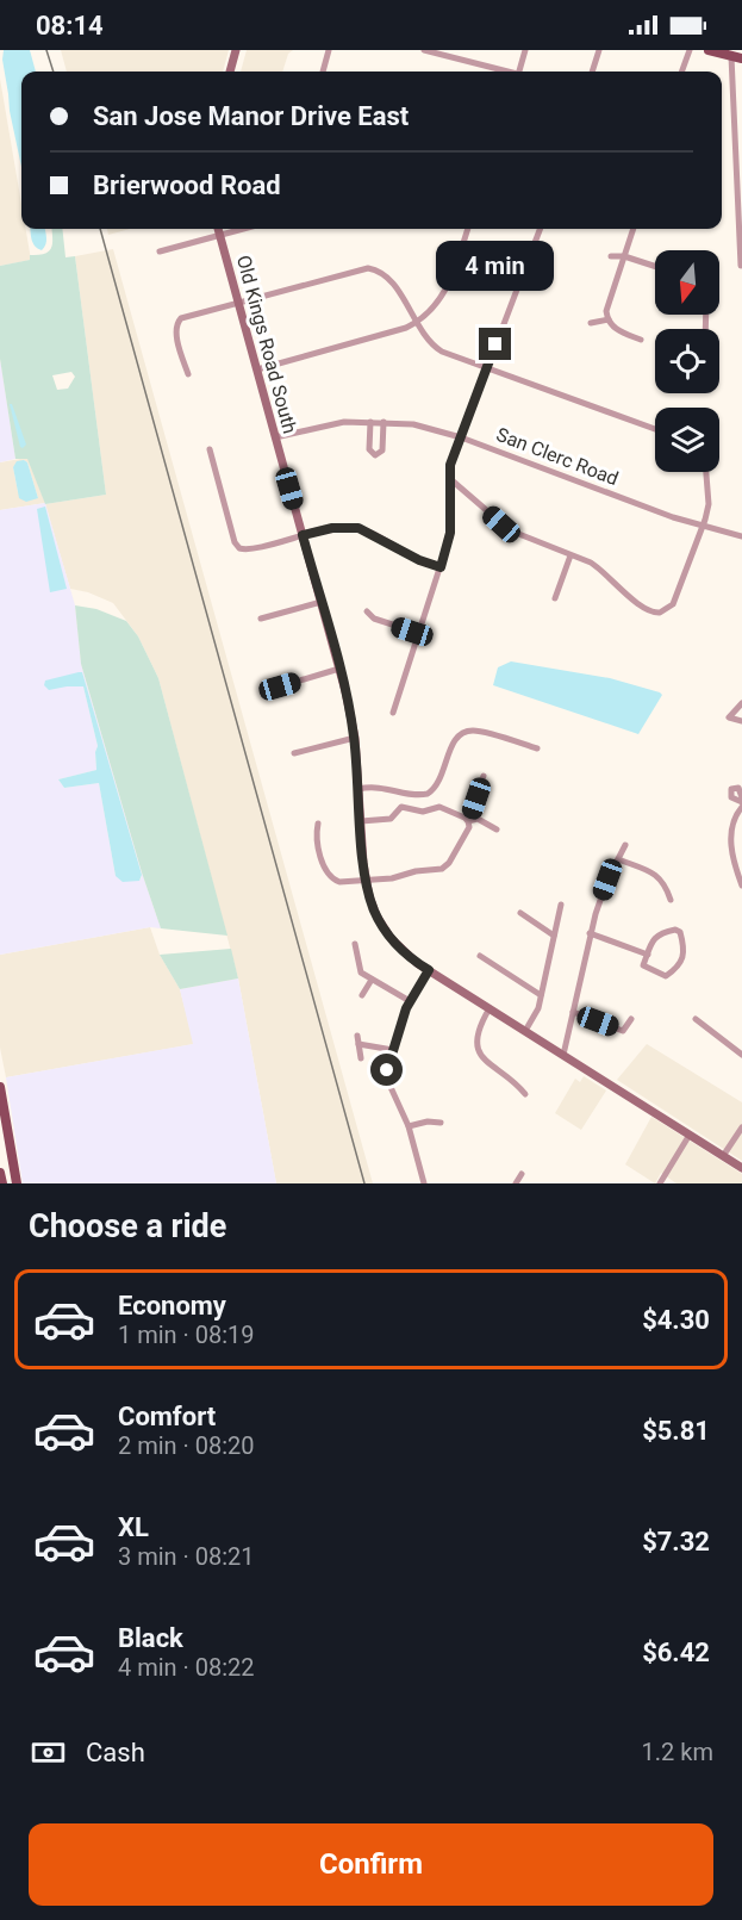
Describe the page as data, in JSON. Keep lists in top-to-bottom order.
{
  "streets": {
    "street": ["Old Kings Road South", "San Clerc Road"]
  },
  "crossings": [
    ["Old Kings Road South", "San Clerc Road"]
  ],
  "north": "bottom",
  "page": {
    "status": "08:14",
    "banner": ["San Jose Manor Drive East", "Brierwood Road"],
    "bubble": "4 min",
    "heading": "Choose a ride",
    "list": [
      {
        "name": "Economy",
        "note": "1 min · 08:19",
        "value": "$4.30"
      },
      {
        "name": "Comfort",
        "note": "2 min · 08:20",
        "value": "$5.81"
      },
      {
        "name": "XL",
        "note": "3 min · 08:21",
        "value": "$7.32"
      },
      {
        "name": "Black",
        "note": "4 min · 08:22",
        "value": "$6.42"
      }
    ],
    "pay": ["Cash", "1.2 km"],
    "buttons": "Confirm"
  }
}
